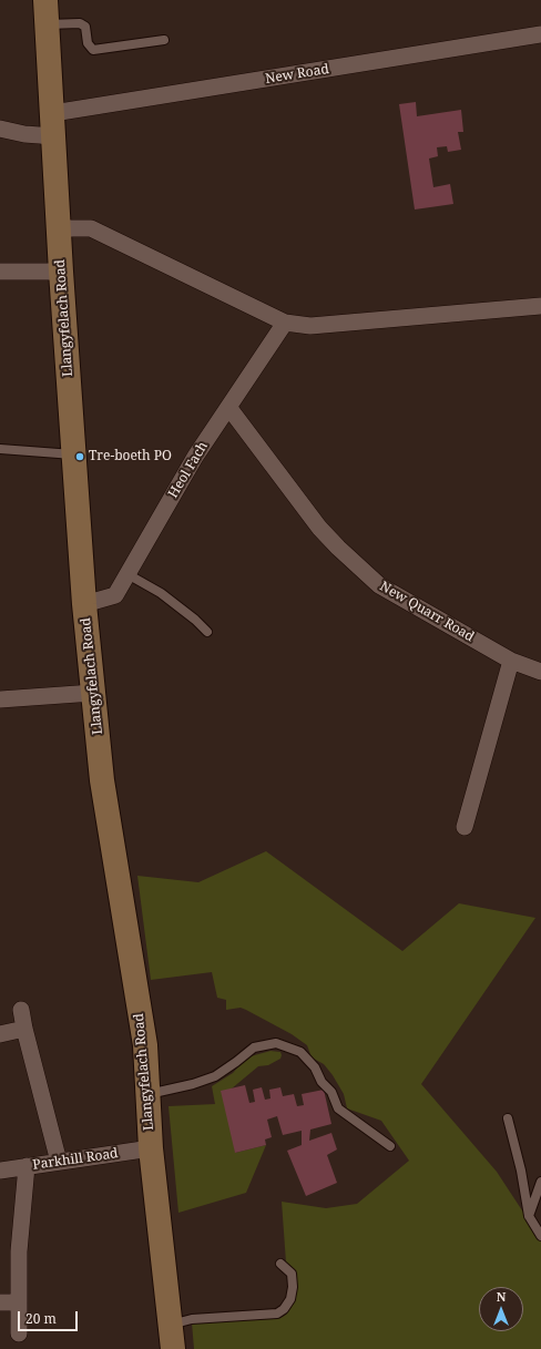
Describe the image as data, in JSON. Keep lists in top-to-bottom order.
{
  "streets": {
    "main road": ["Llangyfelach Road"],
    "street": [
      "New Road",
      "Heol Fach",
      "New Quarr Road",
      "Parkhill Road"
    ]
  },
  "crossings": [
    ["New Road", "Llangyfelach Road"],
    ["Llangyfelach Road", "Heol Fach"],
    ["Llangyfelach Road", "Parkhill Road"],
    ["Heol Fach", "New Quarr Road"]
  ],
  "places": ["Tre-boeth PO"],
  "scale_bar": "20 m",
  "north": "top"
}
